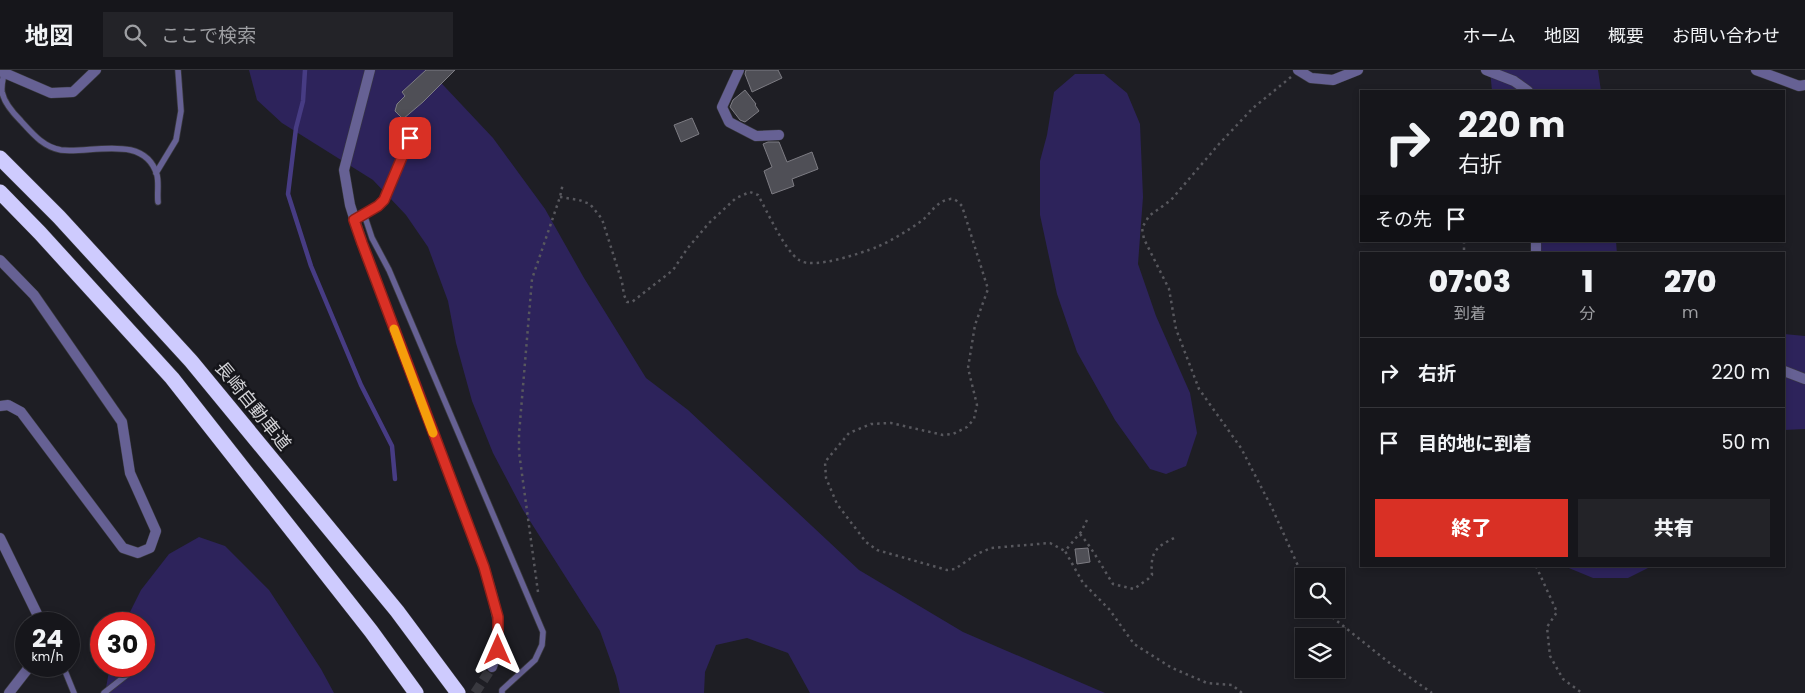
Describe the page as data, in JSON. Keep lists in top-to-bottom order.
{
  "streets": {
    "highway": ["長崎自動車道"]
  },
  "page": {
    "header": "地図",
    "search": "ここで検索",
    "nav": [
      "ホーム",
      "地図",
      "概要",
      "お問い合わせ"
    ],
    "turn": ["220 m", "右折"],
    "then": "その先",
    "eta": [
      "07:03",
      "到着",
      "1",
      "分",
      "270",
      "m"
    ],
    "list": [
      {
        "name": "右折",
        "value": "220 m"
      },
      {
        "name": "目的地に到着",
        "value": "50 m"
      }
    ],
    "buttons": ["終了", "共有"],
    "speed": "24 km/h",
    "limit": "30"
  }
}
